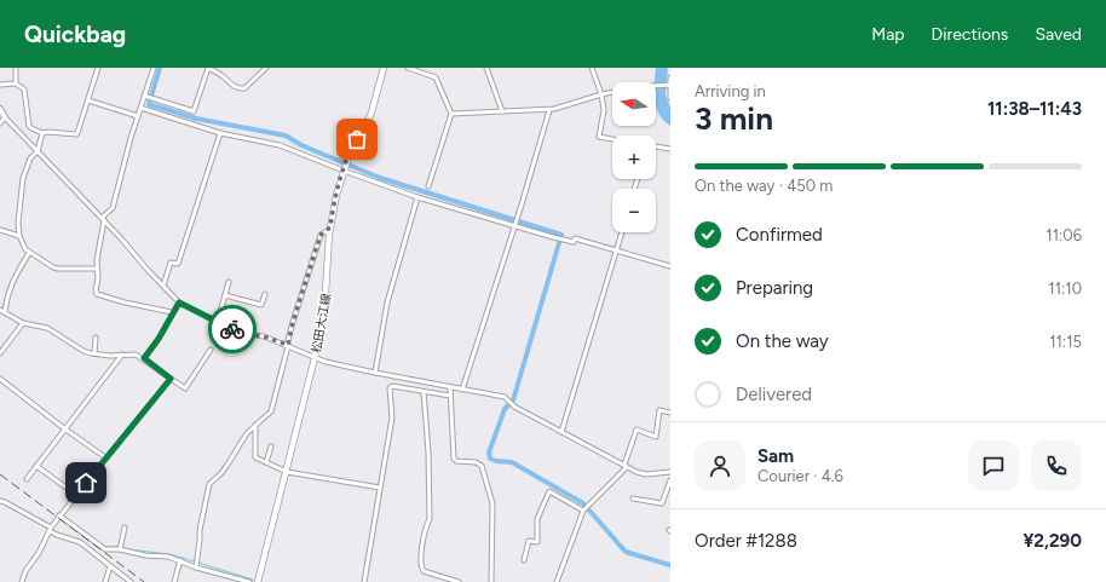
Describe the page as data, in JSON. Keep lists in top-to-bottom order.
{
  "streets": {
    "main road": ["松田大江線"]
  },
  "north": "left",
  "page": {
    "header": "Quickbag",
    "nav": ["Map", "Directions", "Saved"],
    "heading": ["3 min", "Arriving in", "11:38–11:43"],
    "panel": [
      "Sam",
      "Courier · 4.6",
      "Order #1288",
      "¥2,290"
    ],
    "map_buttons": ["+", "−"],
    "bar": "On the way · 450 m",
    "list": [
      ["Confirmed", "11:06"],
      ["Preparing", "11:10"],
      ["On the way", "11:15"],
      "Delivered"
    ]
  }
}
